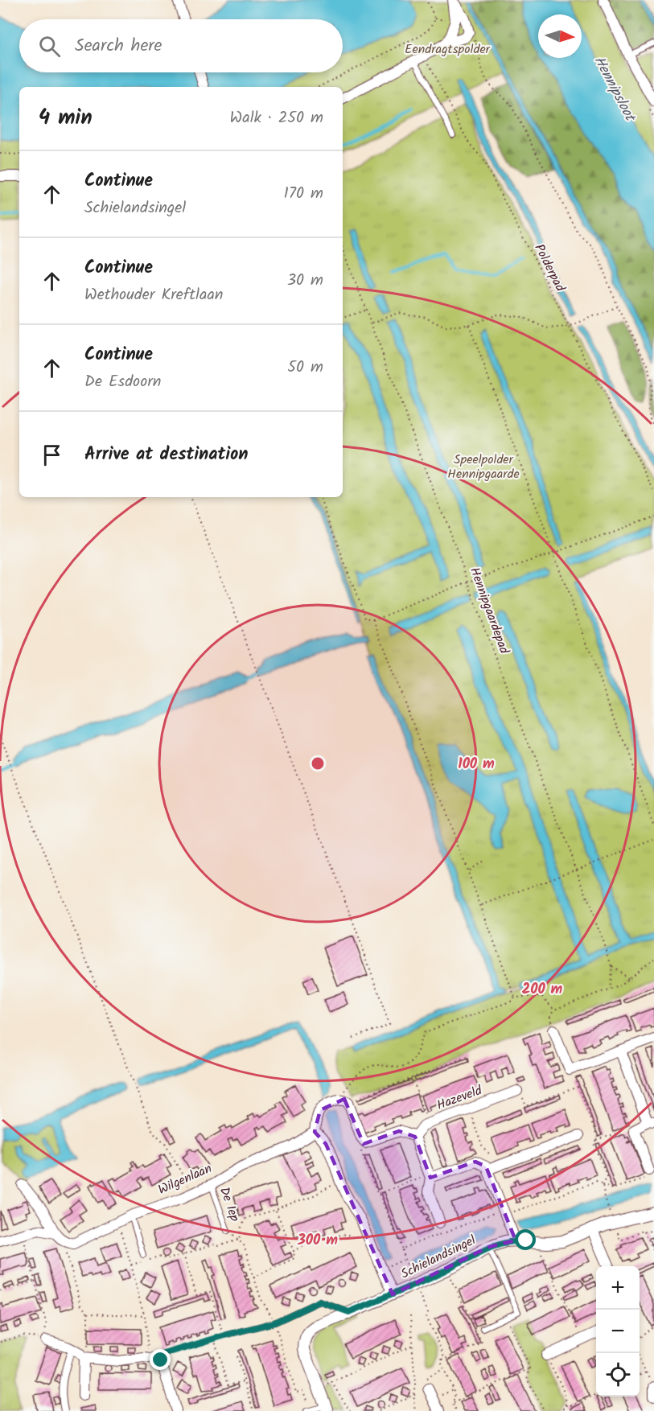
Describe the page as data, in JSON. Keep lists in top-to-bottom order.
{
  "streets": {
    "street": ["Hazeveld", "Wilgenlaan", "Schielandsingel"],
    "lane": ["De Iep"],
    "path": ["Polderpad", "Hennipgaardepad"]
  },
  "crossings": [
    ["Wilgenlaan", "De Iep"]
  ],
  "water": ["Hennipsloot"],
  "parks": ["Eendragtspolder", "Speelpolder Hennipgaarde"],
  "north": "right",
  "page": {
    "search": "Search here",
    "heading": ["4 min", "Walk · 250 m"],
    "list": [
      ["Continue", "Schielandsingel", "170 m"],
      ["Continue", "Wethouder Kreftlaan", "30 m"],
      ["Continue", "De Esdoorn", "50 m"],
      "Arrive at destination"
    ],
    "map_buttons": ["+", "−"]
  },
  "rings": ["100 m", "200 m", "300 m"]
}
